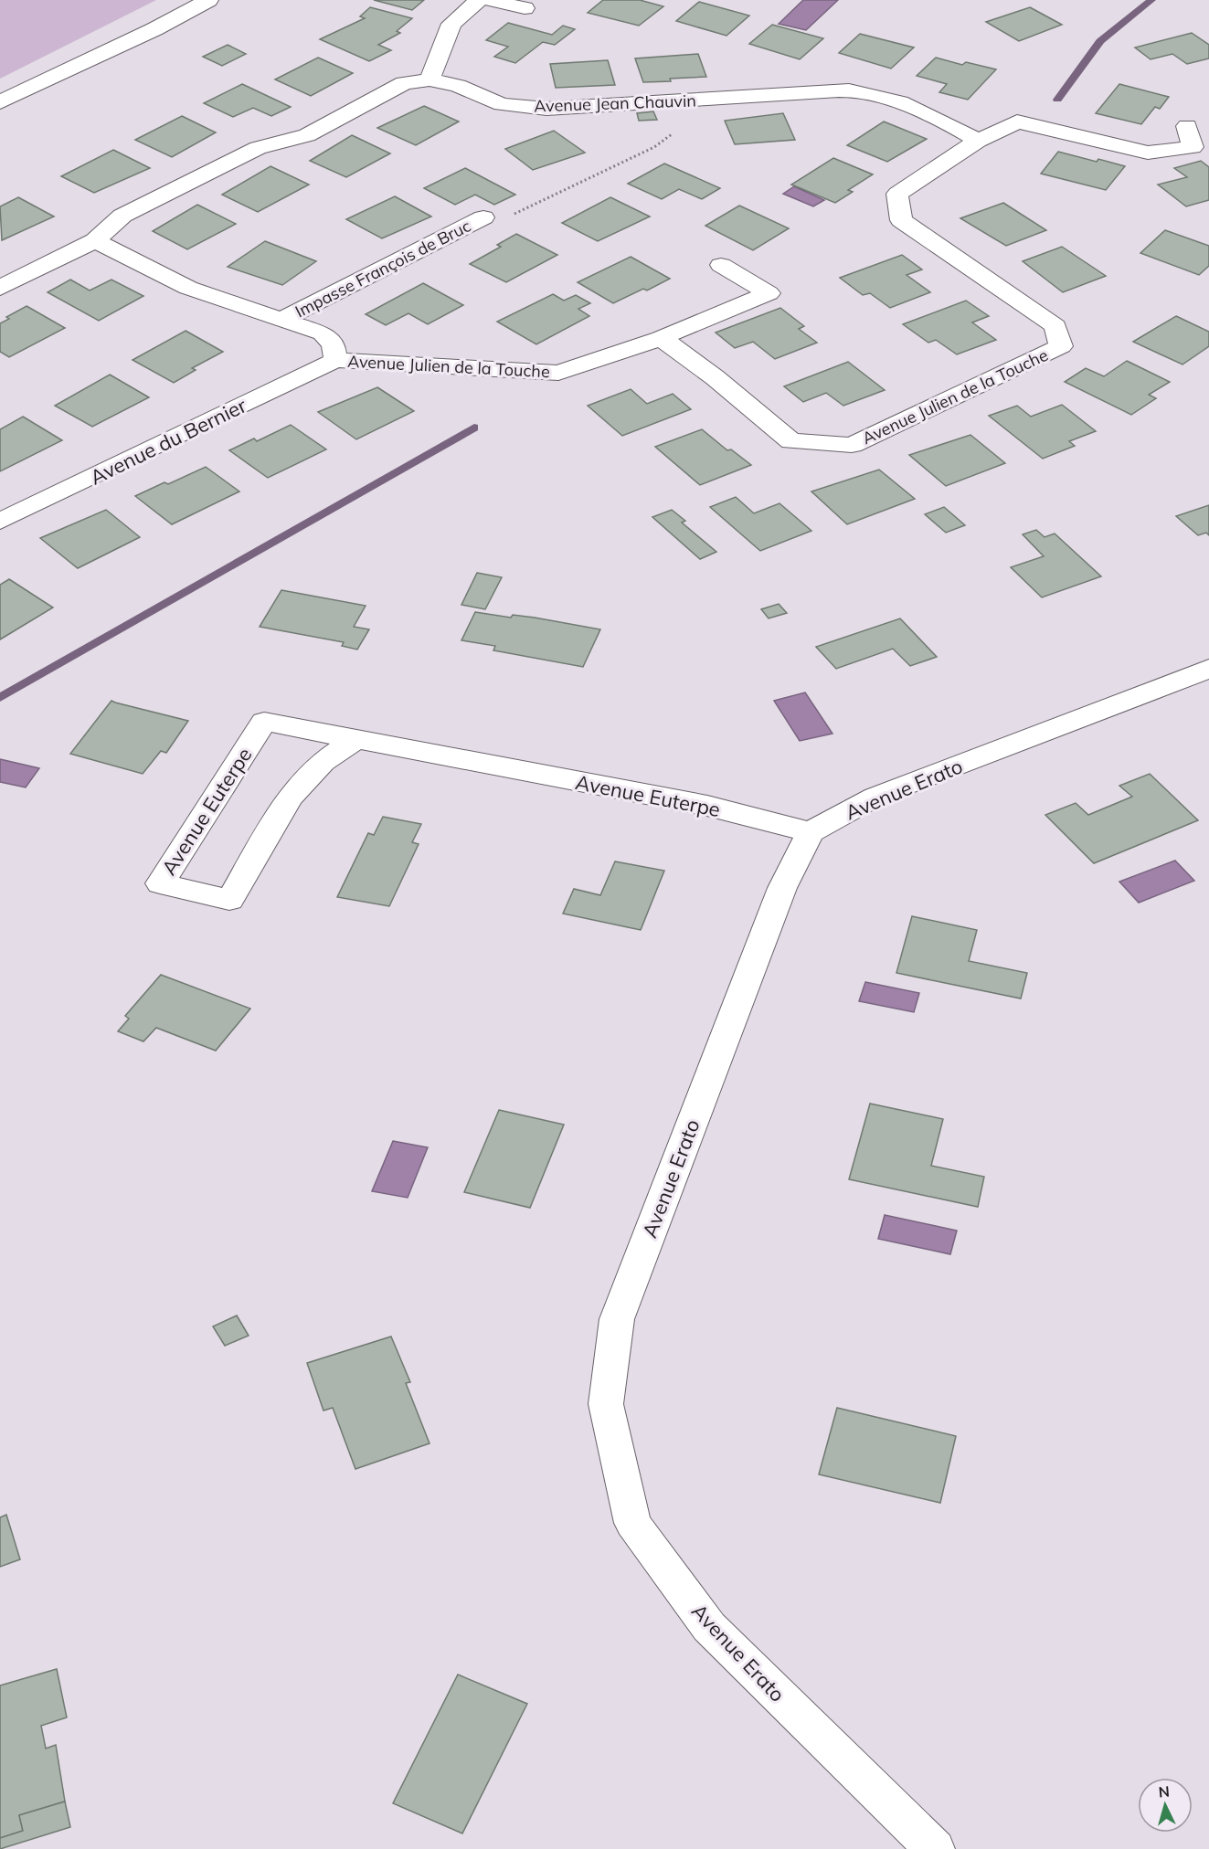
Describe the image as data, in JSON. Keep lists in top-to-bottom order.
{
  "streets": {
    "street": [
      "Avenue Jean Chauvin",
      "Impasse François de Bruc",
      "Avenue Julien de la Touche",
      "Avenue du Bernier",
      "Avenue Erato",
      "Avenue Euterpe"
    ]
  },
  "crossings": [
    ["Avenue Jean Chauvin", "Avenue Julien de la Touche"],
    ["Impasse François de Bruc", "Avenue Julien de la Touche"],
    ["Avenue Julien de la Touche", "Avenue du Bernier"],
    ["Avenue Erato", "Avenue Euterpe"]
  ],
  "north": "top"
}
